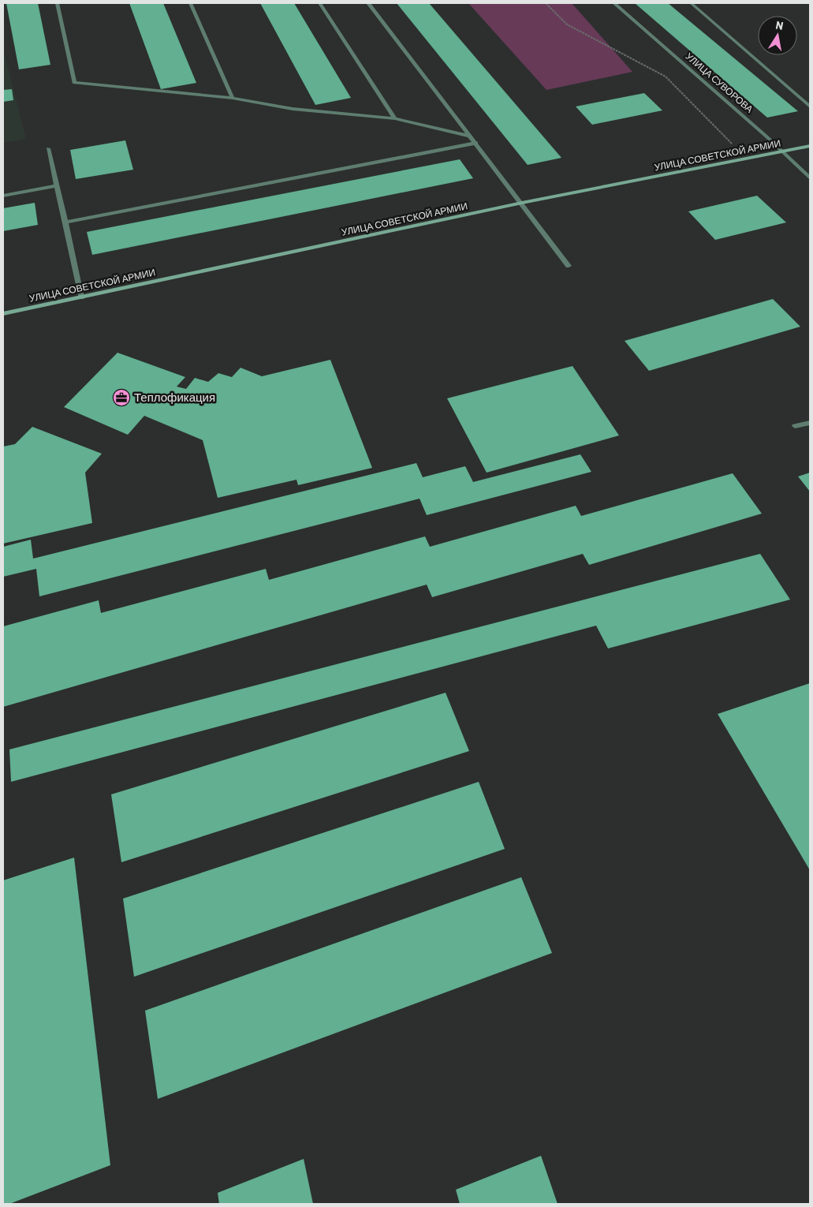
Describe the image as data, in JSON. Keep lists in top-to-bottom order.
{
  "streets": {
    "main road": ["УЛИЦА СОВЕТСКОЙ АРМИИ"],
    "street": ["УЛИЦА СУВОРОВА"]
  },
  "crossings": [
    ["УЛИЦА СУВОРОВА", "УЛИЦА СОВЕТСКОЙ АРМИИ"]
  ],
  "places": {
    "office": ["Теплофикация"]
  },
  "north": "top"
}
